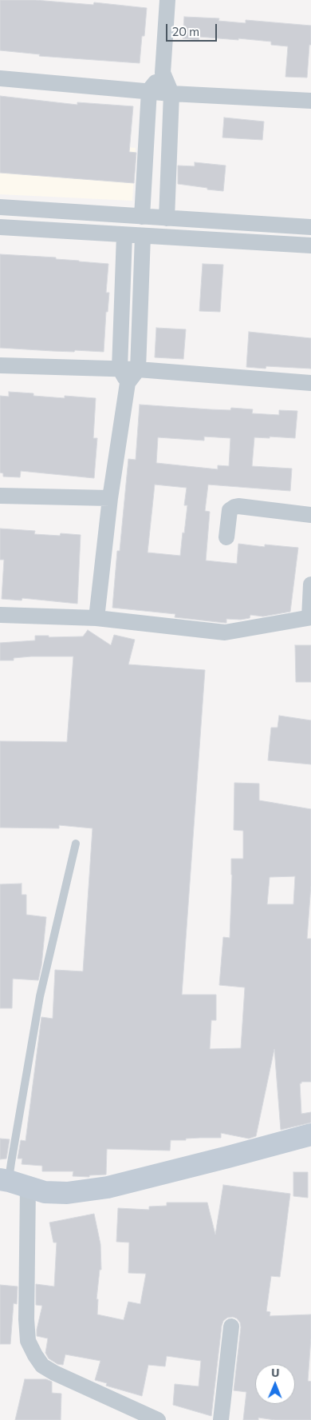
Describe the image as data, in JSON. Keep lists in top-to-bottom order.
{
  "scale_bar": "20 m",
  "north": "top"
}
